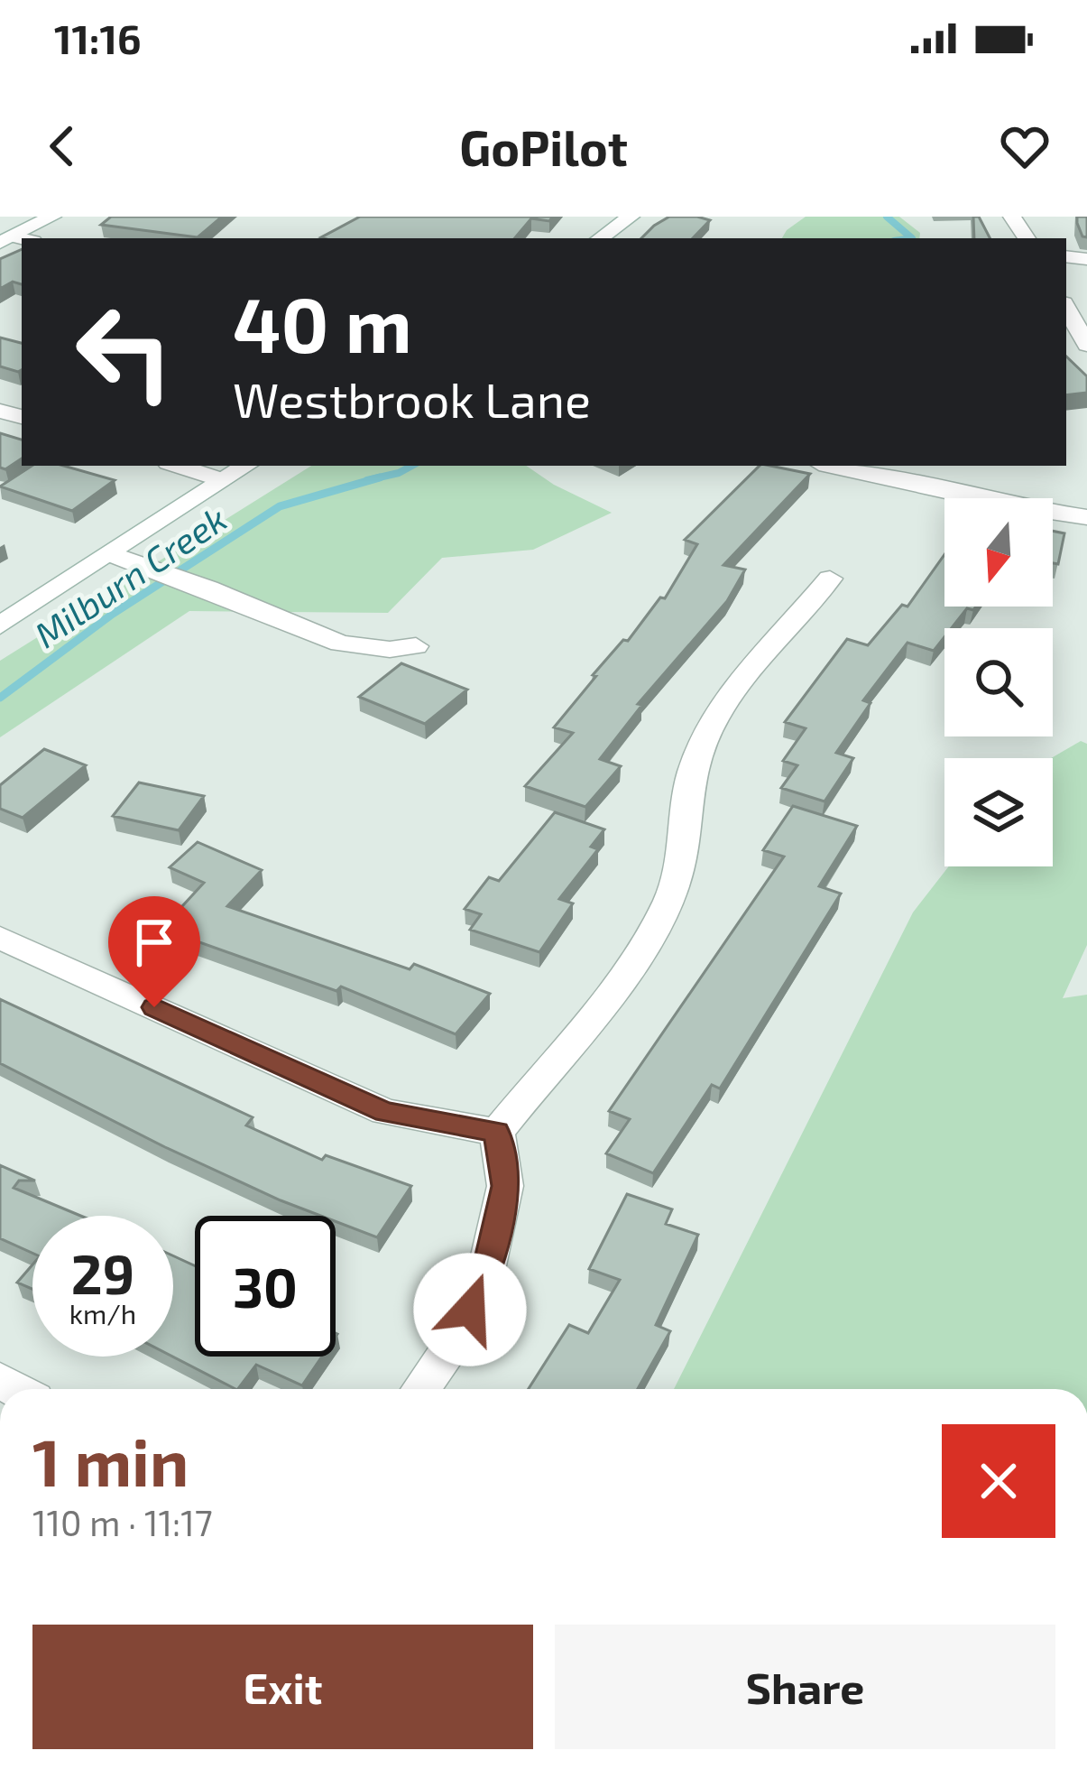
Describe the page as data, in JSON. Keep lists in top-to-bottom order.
{
  "water": ["Milburn Creek"],
  "north": "bottom",
  "page": {
    "status": "11:16",
    "header": "GoPilot",
    "turn": ["40 m", "Westbrook Lane"],
    "speed": "29 km/h",
    "limit": "30",
    "heading": ["1 min", "110 m · 11:17"],
    "buttons": ["Exit", "Share"]
  }
}
